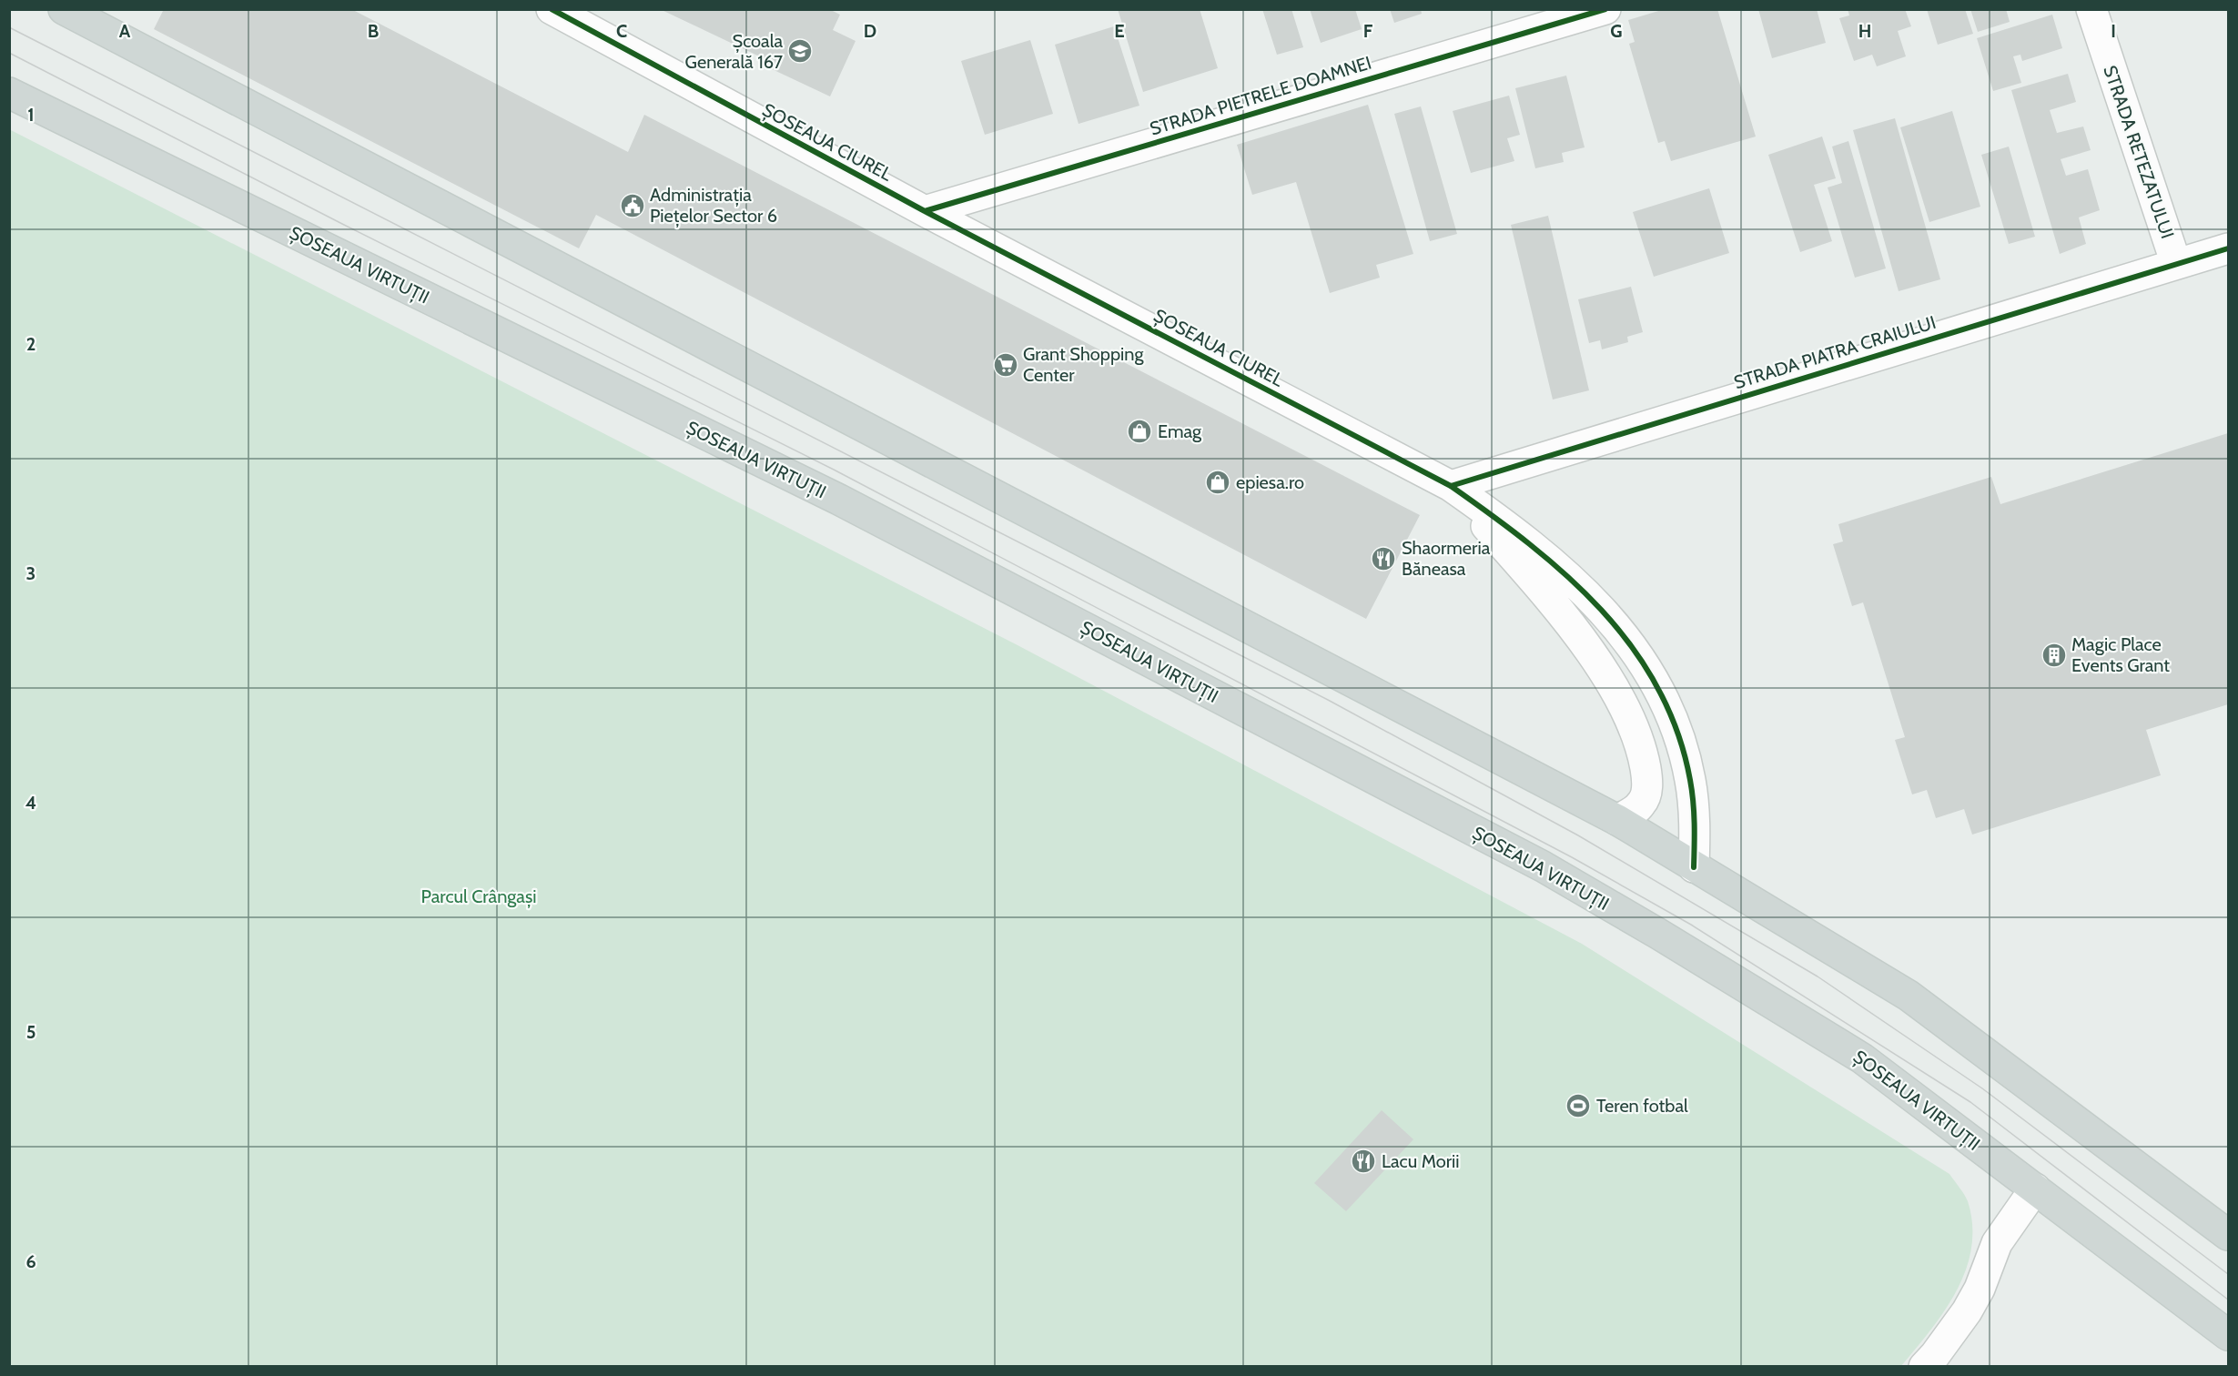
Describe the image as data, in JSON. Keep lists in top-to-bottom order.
{
  "streets": {
    "main road": ["ȘOSEAUA VIRTUȚII"],
    "street": [
      "STRADA PIETRELE DOAMNEI",
      "ȘOSEAUA CIUREL",
      "STRADA RETEZATULUI",
      "STRADA PIATRA CRAIULUI"
    ]
  },
  "crossings": [
    ["STRADA PIETRELE DOAMNEI", "ȘOSEAUA CIUREL"],
    ["ȘOSEAUA CIUREL", "STRADA PIATRA CRAIULUI"],
    ["STRADA RETEZATULUI", "STRADA PIATRA CRAIULUI"]
  ],
  "parks": ["Parcul Crângași"],
  "places": {
    "school or university": ["Școala Generală 167"],
    "public building": ["Administrația Piețelor Sector 6"],
    "supermarket": ["Grant Shopping Center"],
    "shop": ["Emag", "epiesa.ro"],
    "restaurant": ["Shaormeria Băneasa", "Lacu Morii"],
    "building": ["Magic Place Events Grant"],
    "sports": ["Teren fotbal"]
  },
  "grid": {
    "columns": [
      "A",
      "B",
      "C",
      "D",
      "E",
      "F",
      "G",
      "H",
      "I"
    ],
    "rows": [
      "1",
      "2",
      "3",
      "4",
      "5",
      "6"
    ]
  }
}
